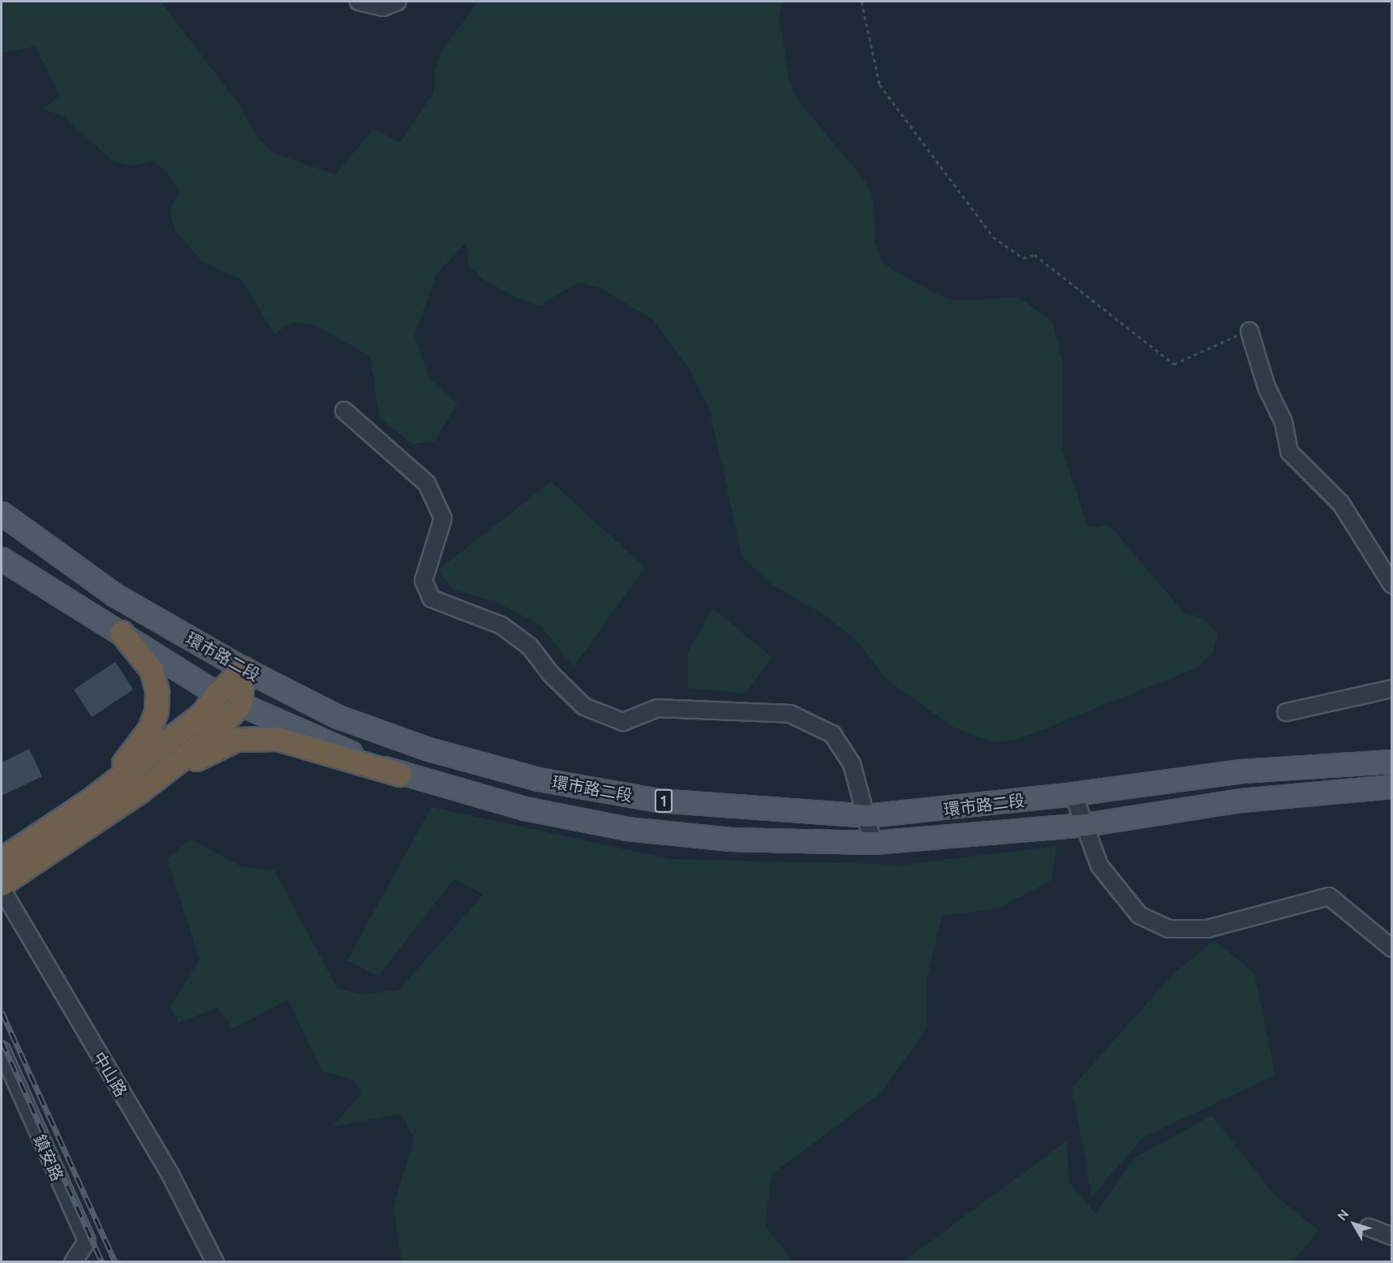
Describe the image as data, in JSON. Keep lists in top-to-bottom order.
{
  "streets": {
    "main road": ["環市路二段", "1"],
    "street": ["中山路", "鎮安路"]
  },
  "north": "top left"
}
